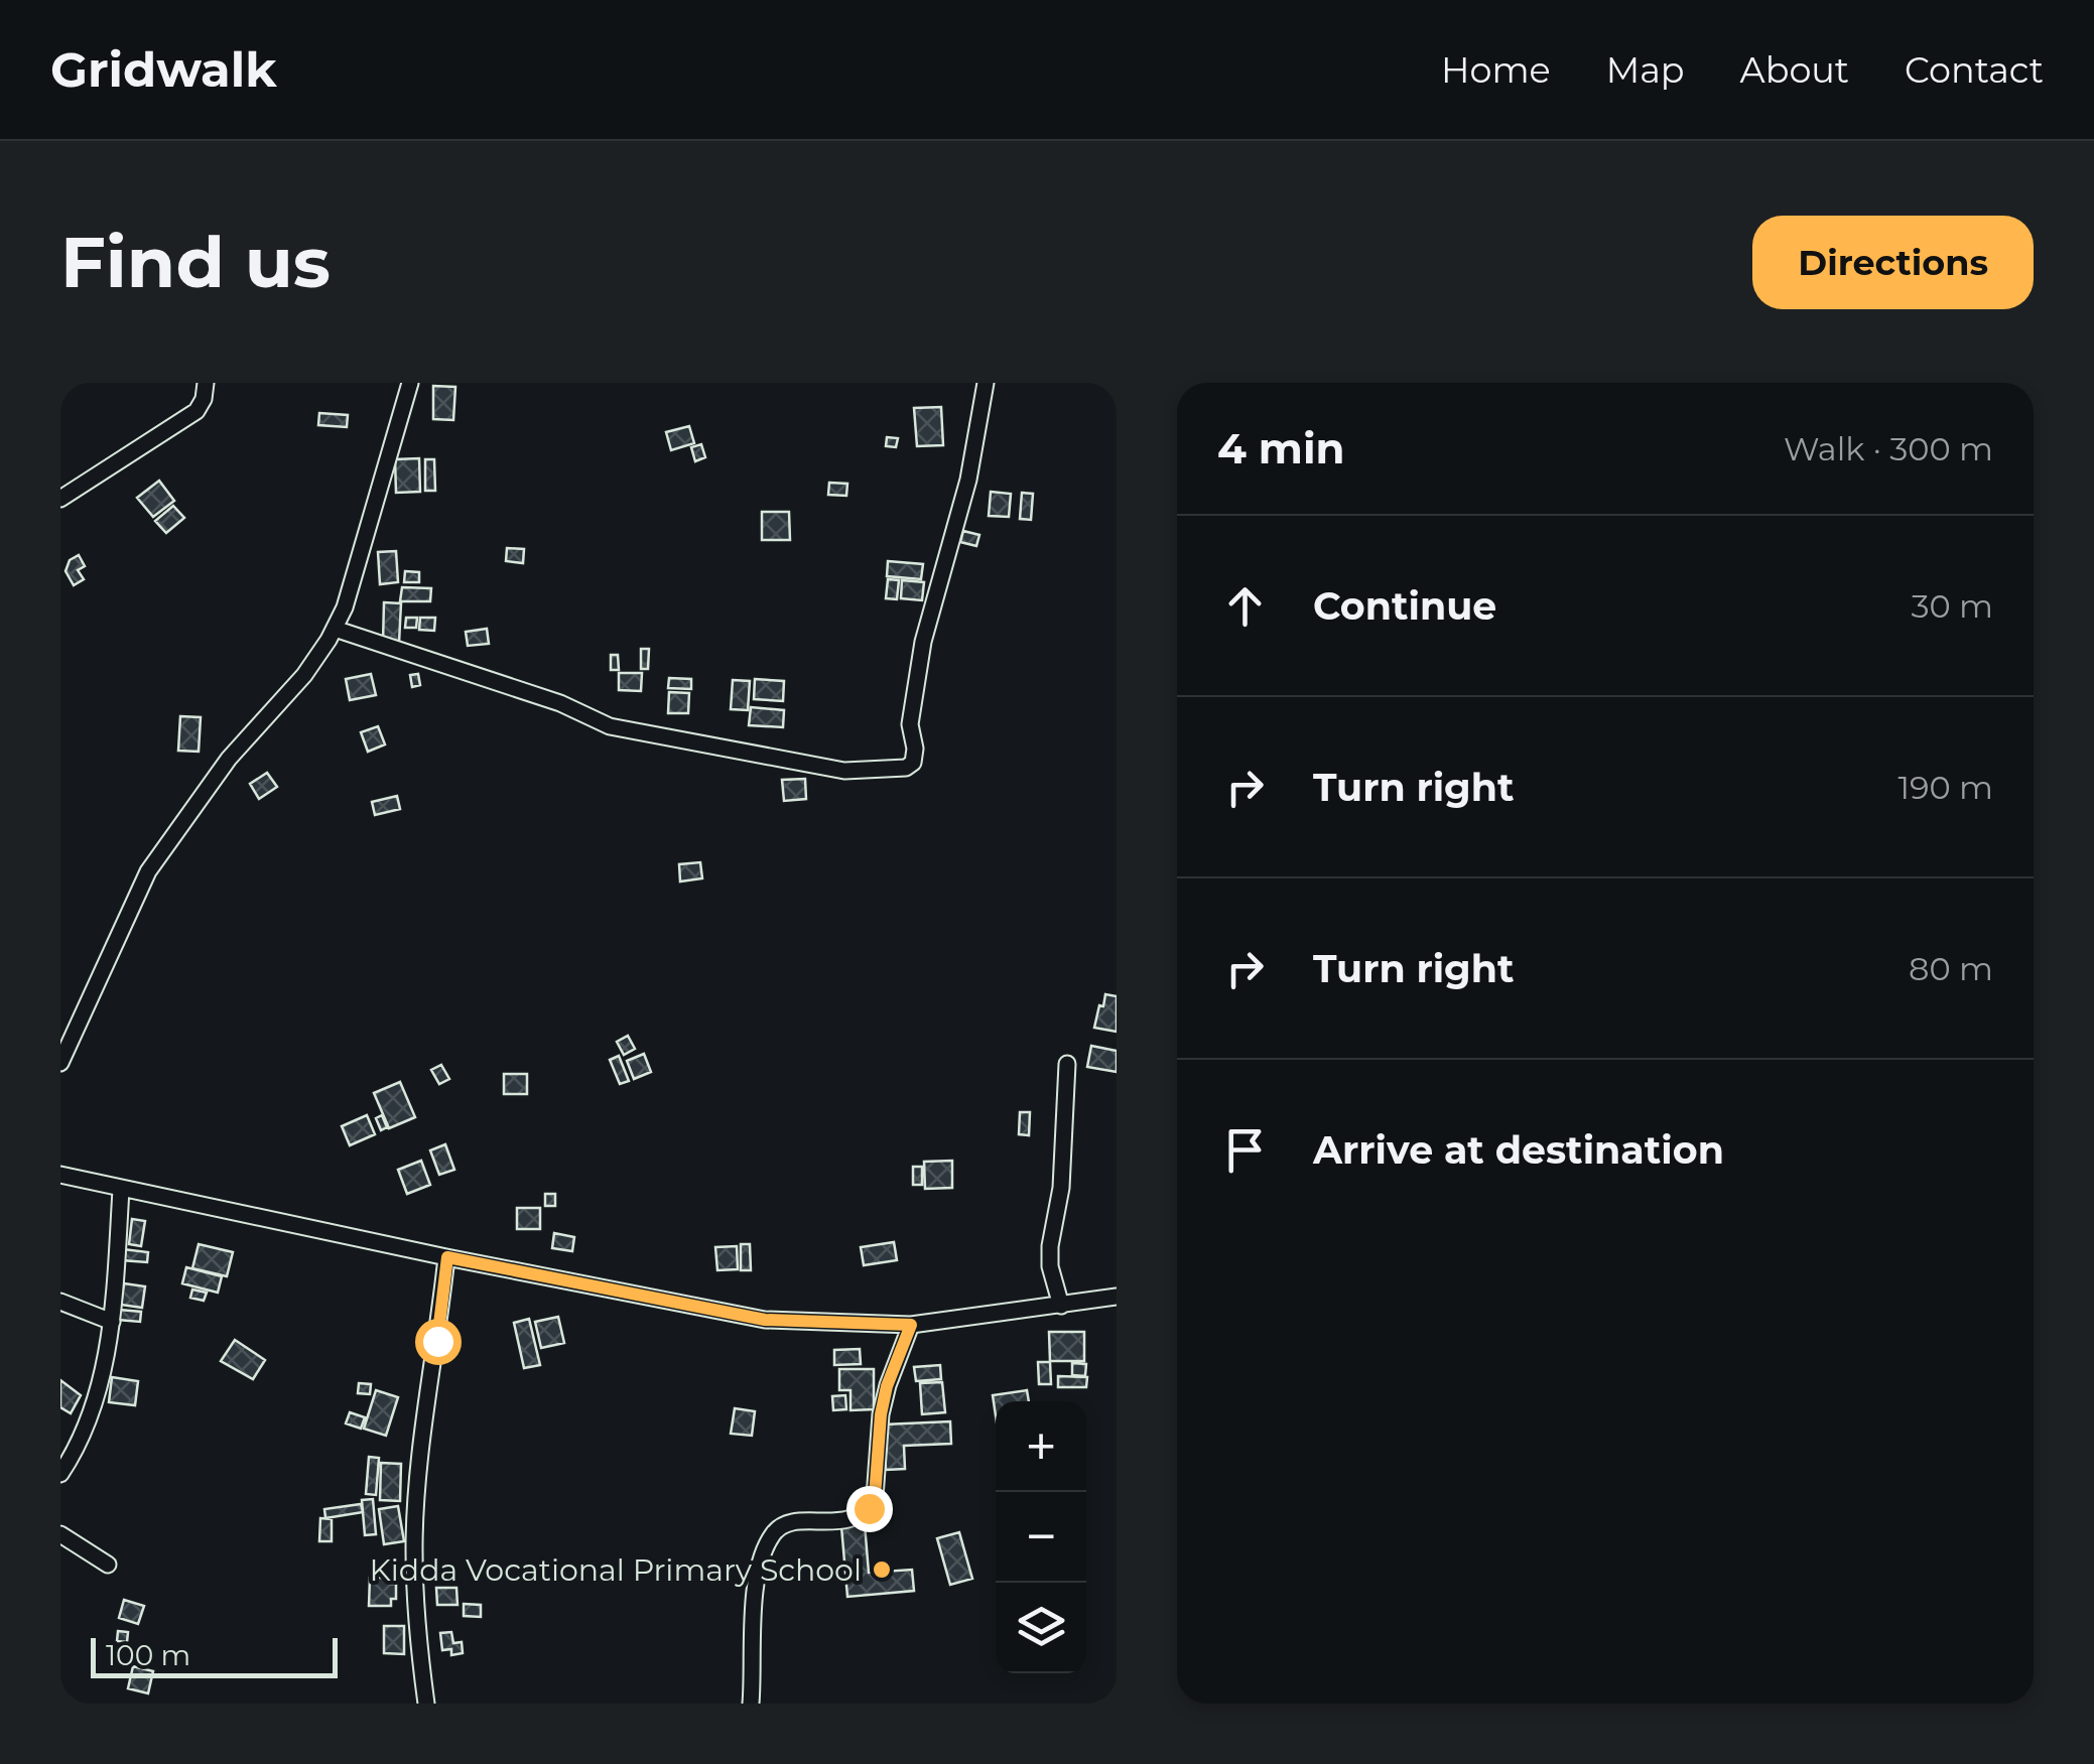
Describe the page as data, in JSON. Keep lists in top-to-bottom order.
{
  "places": ["Kidda Vocational Primary School"],
  "scale_bar": "100 m",
  "page": {
    "header": "Gridwalk",
    "nav": [
      "Home",
      "Map",
      "About",
      "Contact"
    ],
    "buttons": "Directions",
    "title": "Find us",
    "heading": ["4 min", "Walk · 300 m"],
    "list": [
      ["Continue", "30 m"],
      ["Turn right", "190 m"],
      ["Turn right", "80 m"],
      "Arrive at destination"
    ],
    "map_buttons": ["+", "−"],
    "scale": "100 m"
  }
}
